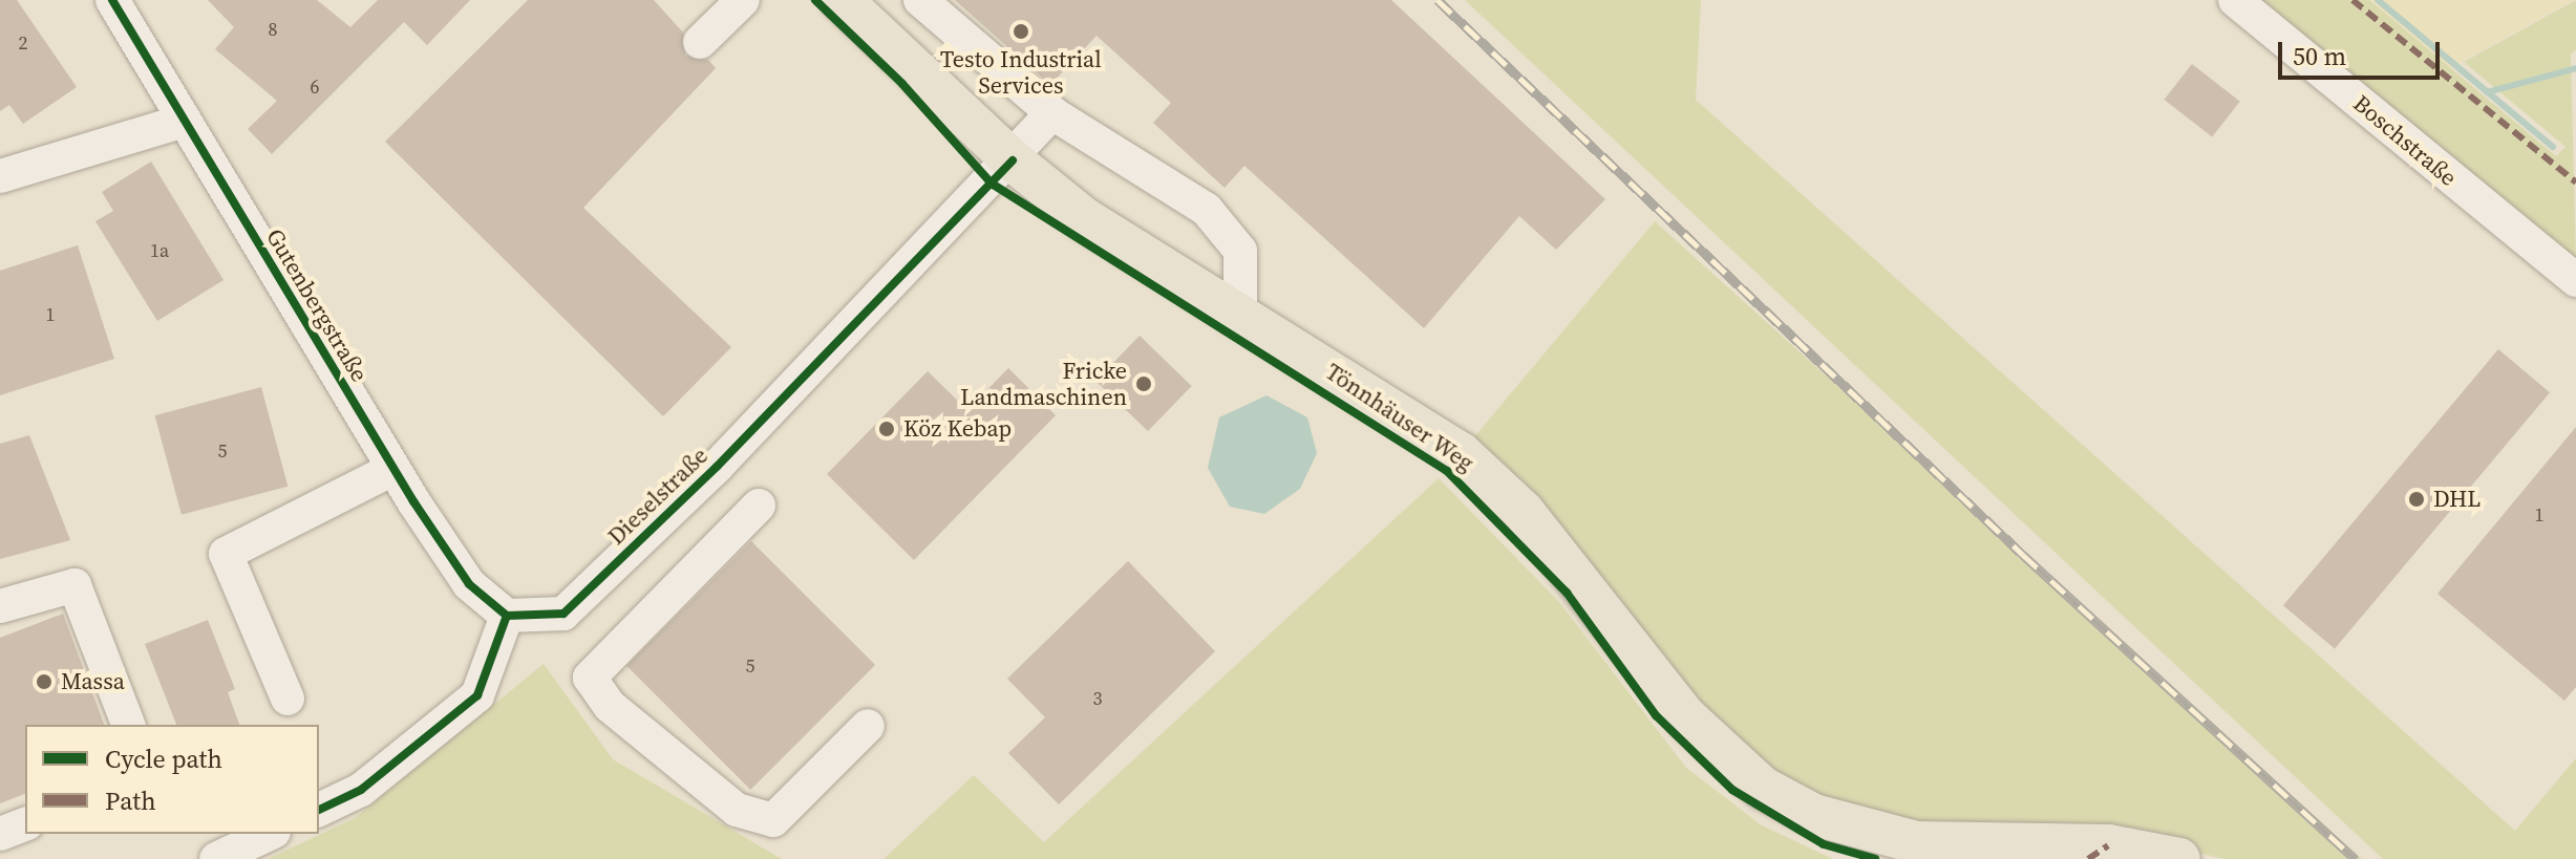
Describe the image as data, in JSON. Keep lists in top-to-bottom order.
{
  "streets": {
    "main road": ["Tönnhäuser Weg"],
    "street": ["Boschstraße", "Gutenbergstraße", "Dieselstraße"]
  },
  "crossings": [
    ["Gutenbergstraße", "Dieselstraße"],
    ["Tönnhäuser Weg", "Dieselstraße"]
  ],
  "places": [
    "Testo Industrial Services",
    "Fricke Landmaschinen",
    "Köz Kebap",
    "DHL",
    "Massa"
  ],
  "house_numbers": [
    "8",
    "2",
    "6",
    "1a",
    "1",
    "5",
    "1",
    "5",
    "3"
  ],
  "legend": ["Cycle path", "Path"],
  "scale_bar": "50 m"
}
